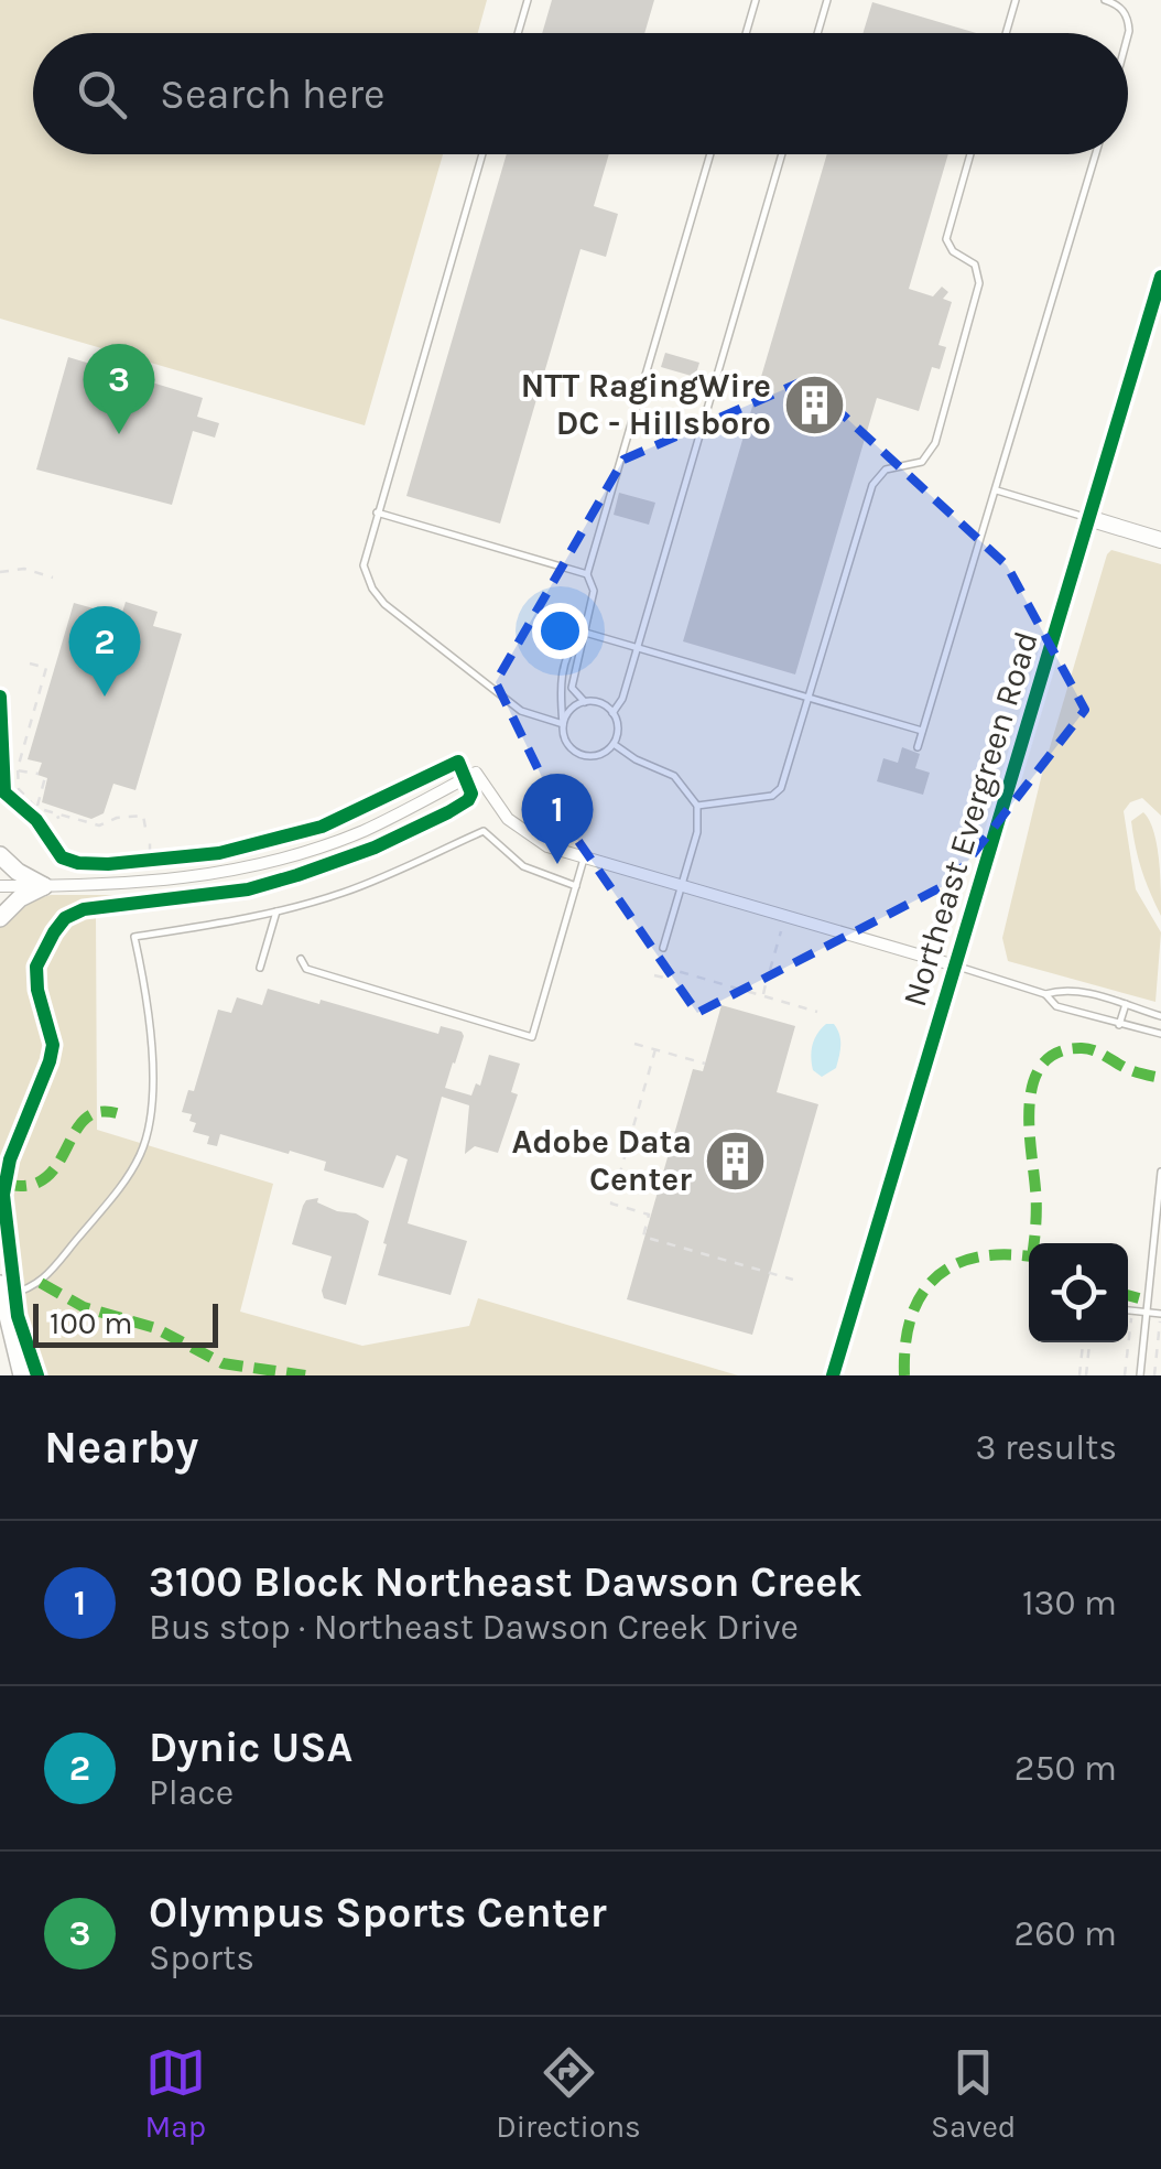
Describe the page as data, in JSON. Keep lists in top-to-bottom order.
{
  "streets": {
    "main road": ["Northeast Evergreen Road"]
  },
  "places": {
    "building": ["NTT RagingWire DC - Hillsboro", "Adobe Data Center"]
  },
  "scale_bar": "100 m",
  "page": {
    "search": "Search here",
    "pins": ["3", "2", "1"],
    "scale": "100 m",
    "heading": ["Nearby", "3 results"],
    "list": [
      {
        "mark": "1",
        "name": "3100 Block Northeast Dawson Creek",
        "note": "Bus stop · Northeast Dawson Creek Drive",
        "value": "130 m"
      },
      {
        "mark": "2",
        "name": "Dynic USA",
        "note": "Place",
        "value": "250 m"
      },
      {
        "mark": "3",
        "name": "Olympus Sports Center",
        "note": "Sports",
        "value": "260 m"
      }
    ],
    "nav": ["Map", "Directions", "Saved"]
  }
}
